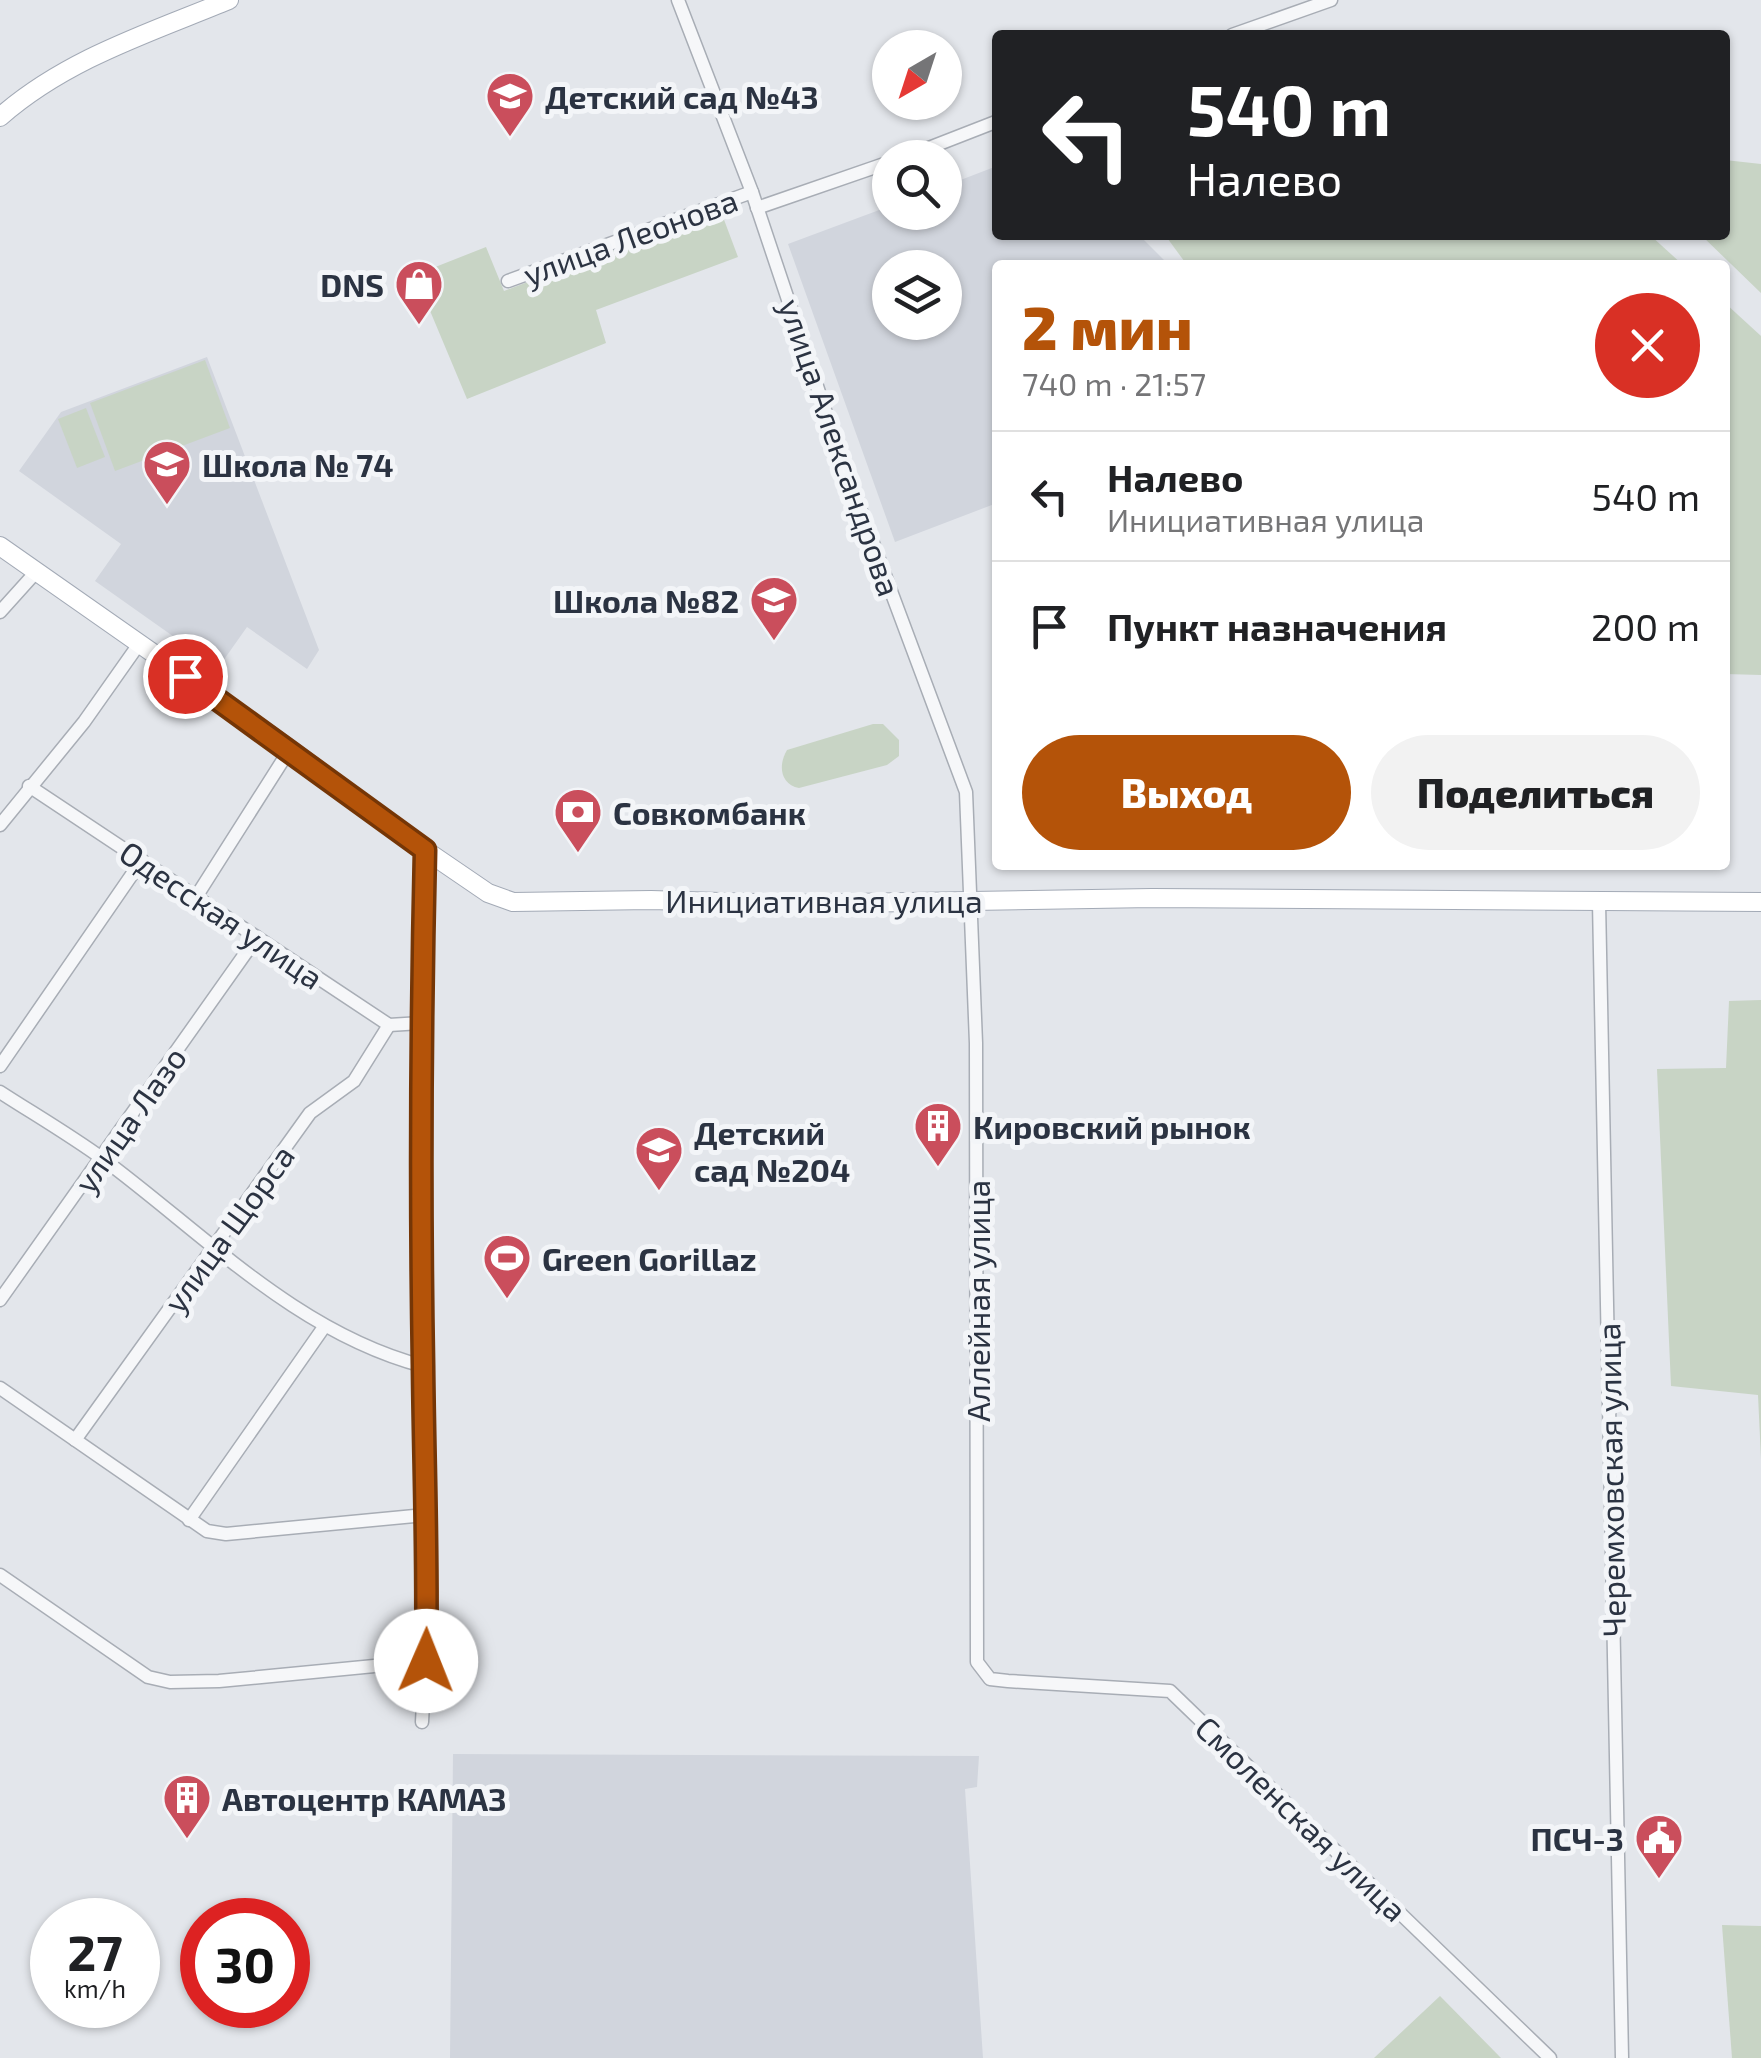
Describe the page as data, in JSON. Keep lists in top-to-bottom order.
{
  "streets": {
    "main road": ["Инициативная улица"],
    "street": [
      "улица Леонова",
      "улица Александрова",
      "Одесская улица",
      "улица Лазо",
      "улица Щорса",
      "Аллейная улица",
      "Черемховская улица",
      "Смоленская улица"
    ]
  },
  "crossings": [
    ["улица Леонова", "улица Александрова"],
    ["улица Александрова", "Инициативная улица"],
    ["улица Александрова", "Аллейная улица"],
    ["Инициативная улица", "Аллейная улица"],
    ["Инициативная улица", "Черемховская улица"],
    ["Одесская улица", "улица Лазо"],
    ["Одесская улица", "улица Щорса"],
    ["Аллейная улица", "Смоленская улица"]
  ],
  "places": {
    "school or university": [
      "Детский сад №43",
      "Школа № 74",
      "Школа №82",
      "Детский сад №204"
    ],
    "shop": ["DNS"],
    "bank": ["Совкомбанк"],
    "building": ["Кировский рынок", "Автоцентр КАМАЗ"],
    "sports": ["Green Gorillaz"],
    "public building": ["ПСЧ-3"]
  },
  "north": "bottom left",
  "page": {
    "turn": ["540 m", "Налево"],
    "heading": ["2 мин", "740 m · 21:57"],
    "list": [
      {
        "name": "Налево",
        "note": "Инициативная улица",
        "value": "540 m"
      },
      {
        "name": "Пункт назначения",
        "value": "200 m"
      }
    ],
    "buttons": ["Выход", "Поделиться"],
    "speed": "27 km/h",
    "limit": "30"
  }
}
